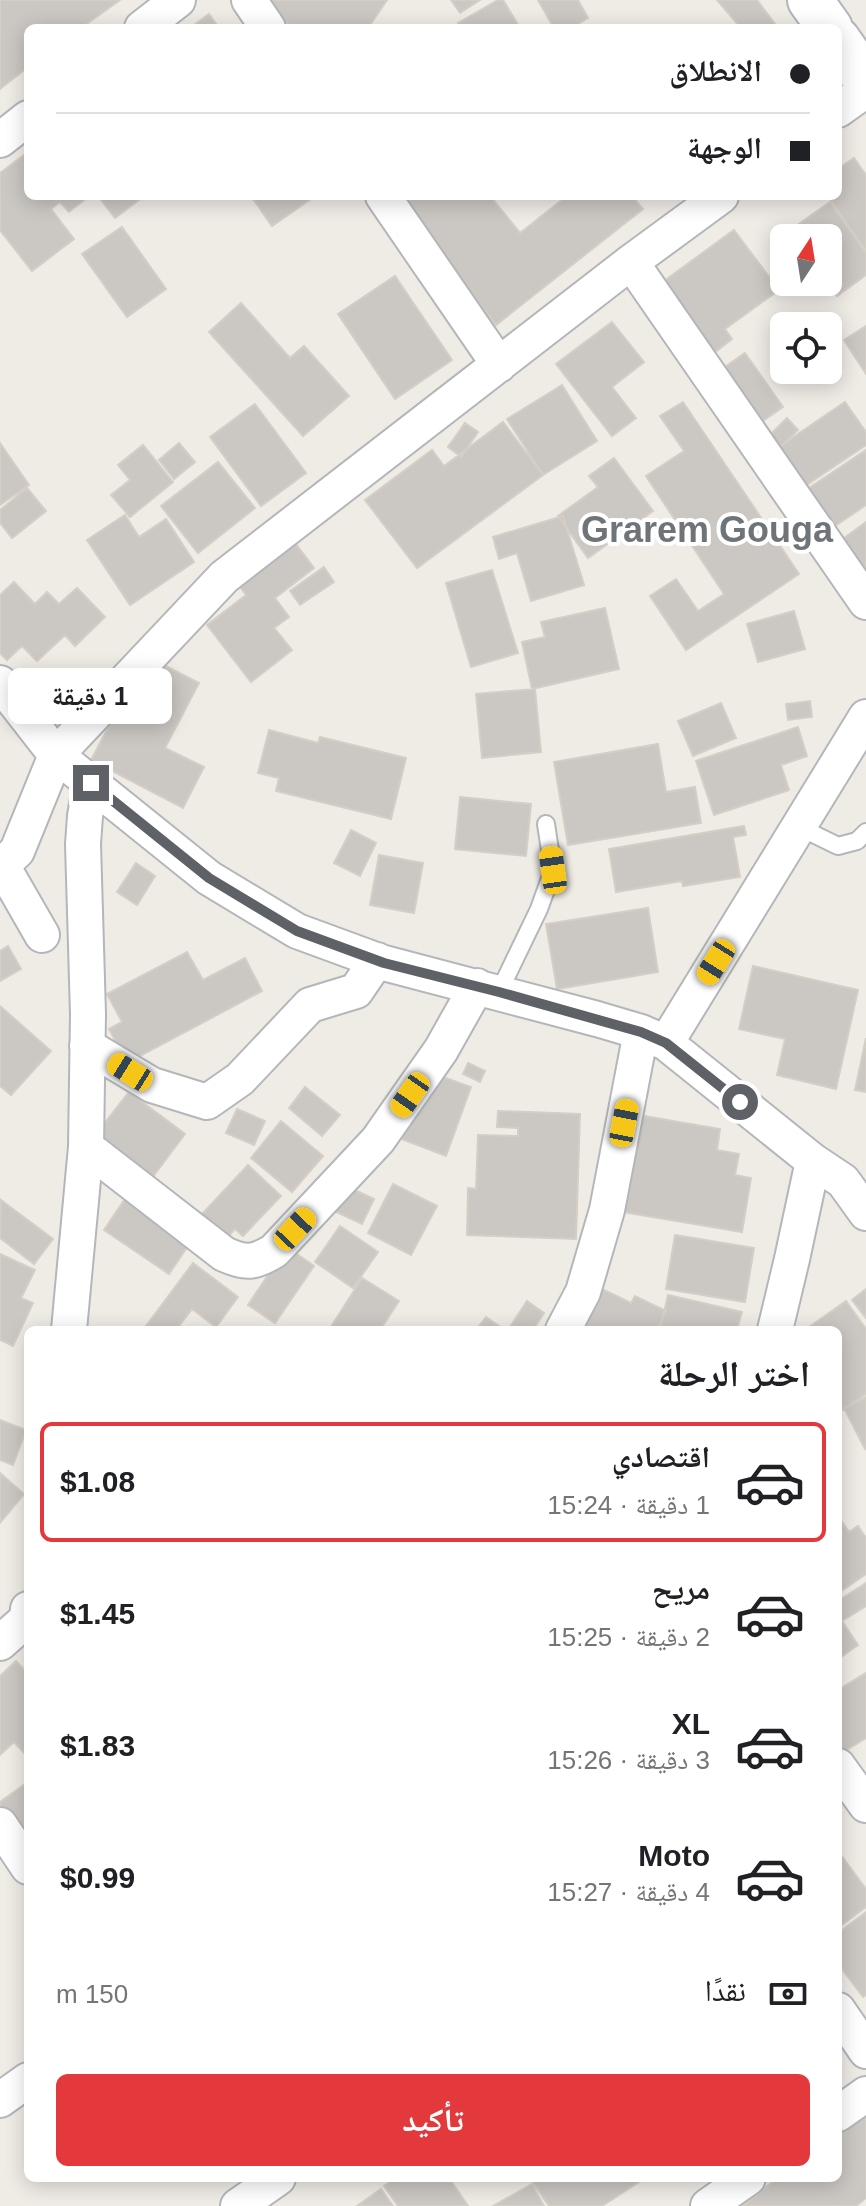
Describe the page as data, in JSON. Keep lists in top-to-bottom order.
{
  "districts": ["Grarem Gouga"],
  "north": "top",
  "page": {
    "banner": ["الانطلاق", "الوجهة"],
    "bubble": "1 دقيقة",
    "heading": "اختر الرحلة",
    "list": [
      {
        "name": "اقتصادي",
        "note": "1 دقيقة · 15:24",
        "value": "$1.08"
      },
      {
        "name": "مريح",
        "note": "2 دقيقة · 15:25",
        "value": "$1.45"
      },
      {
        "name": "XL",
        "note": "3 دقيقة · 15:26",
        "value": "$1.83"
      },
      {
        "name": "Moto",
        "note": "4 دقيقة · 15:27",
        "value": "$0.99"
      }
    ],
    "pay": ["نقدًا", "150 m"],
    "buttons": "تأكيد"
  }
}
